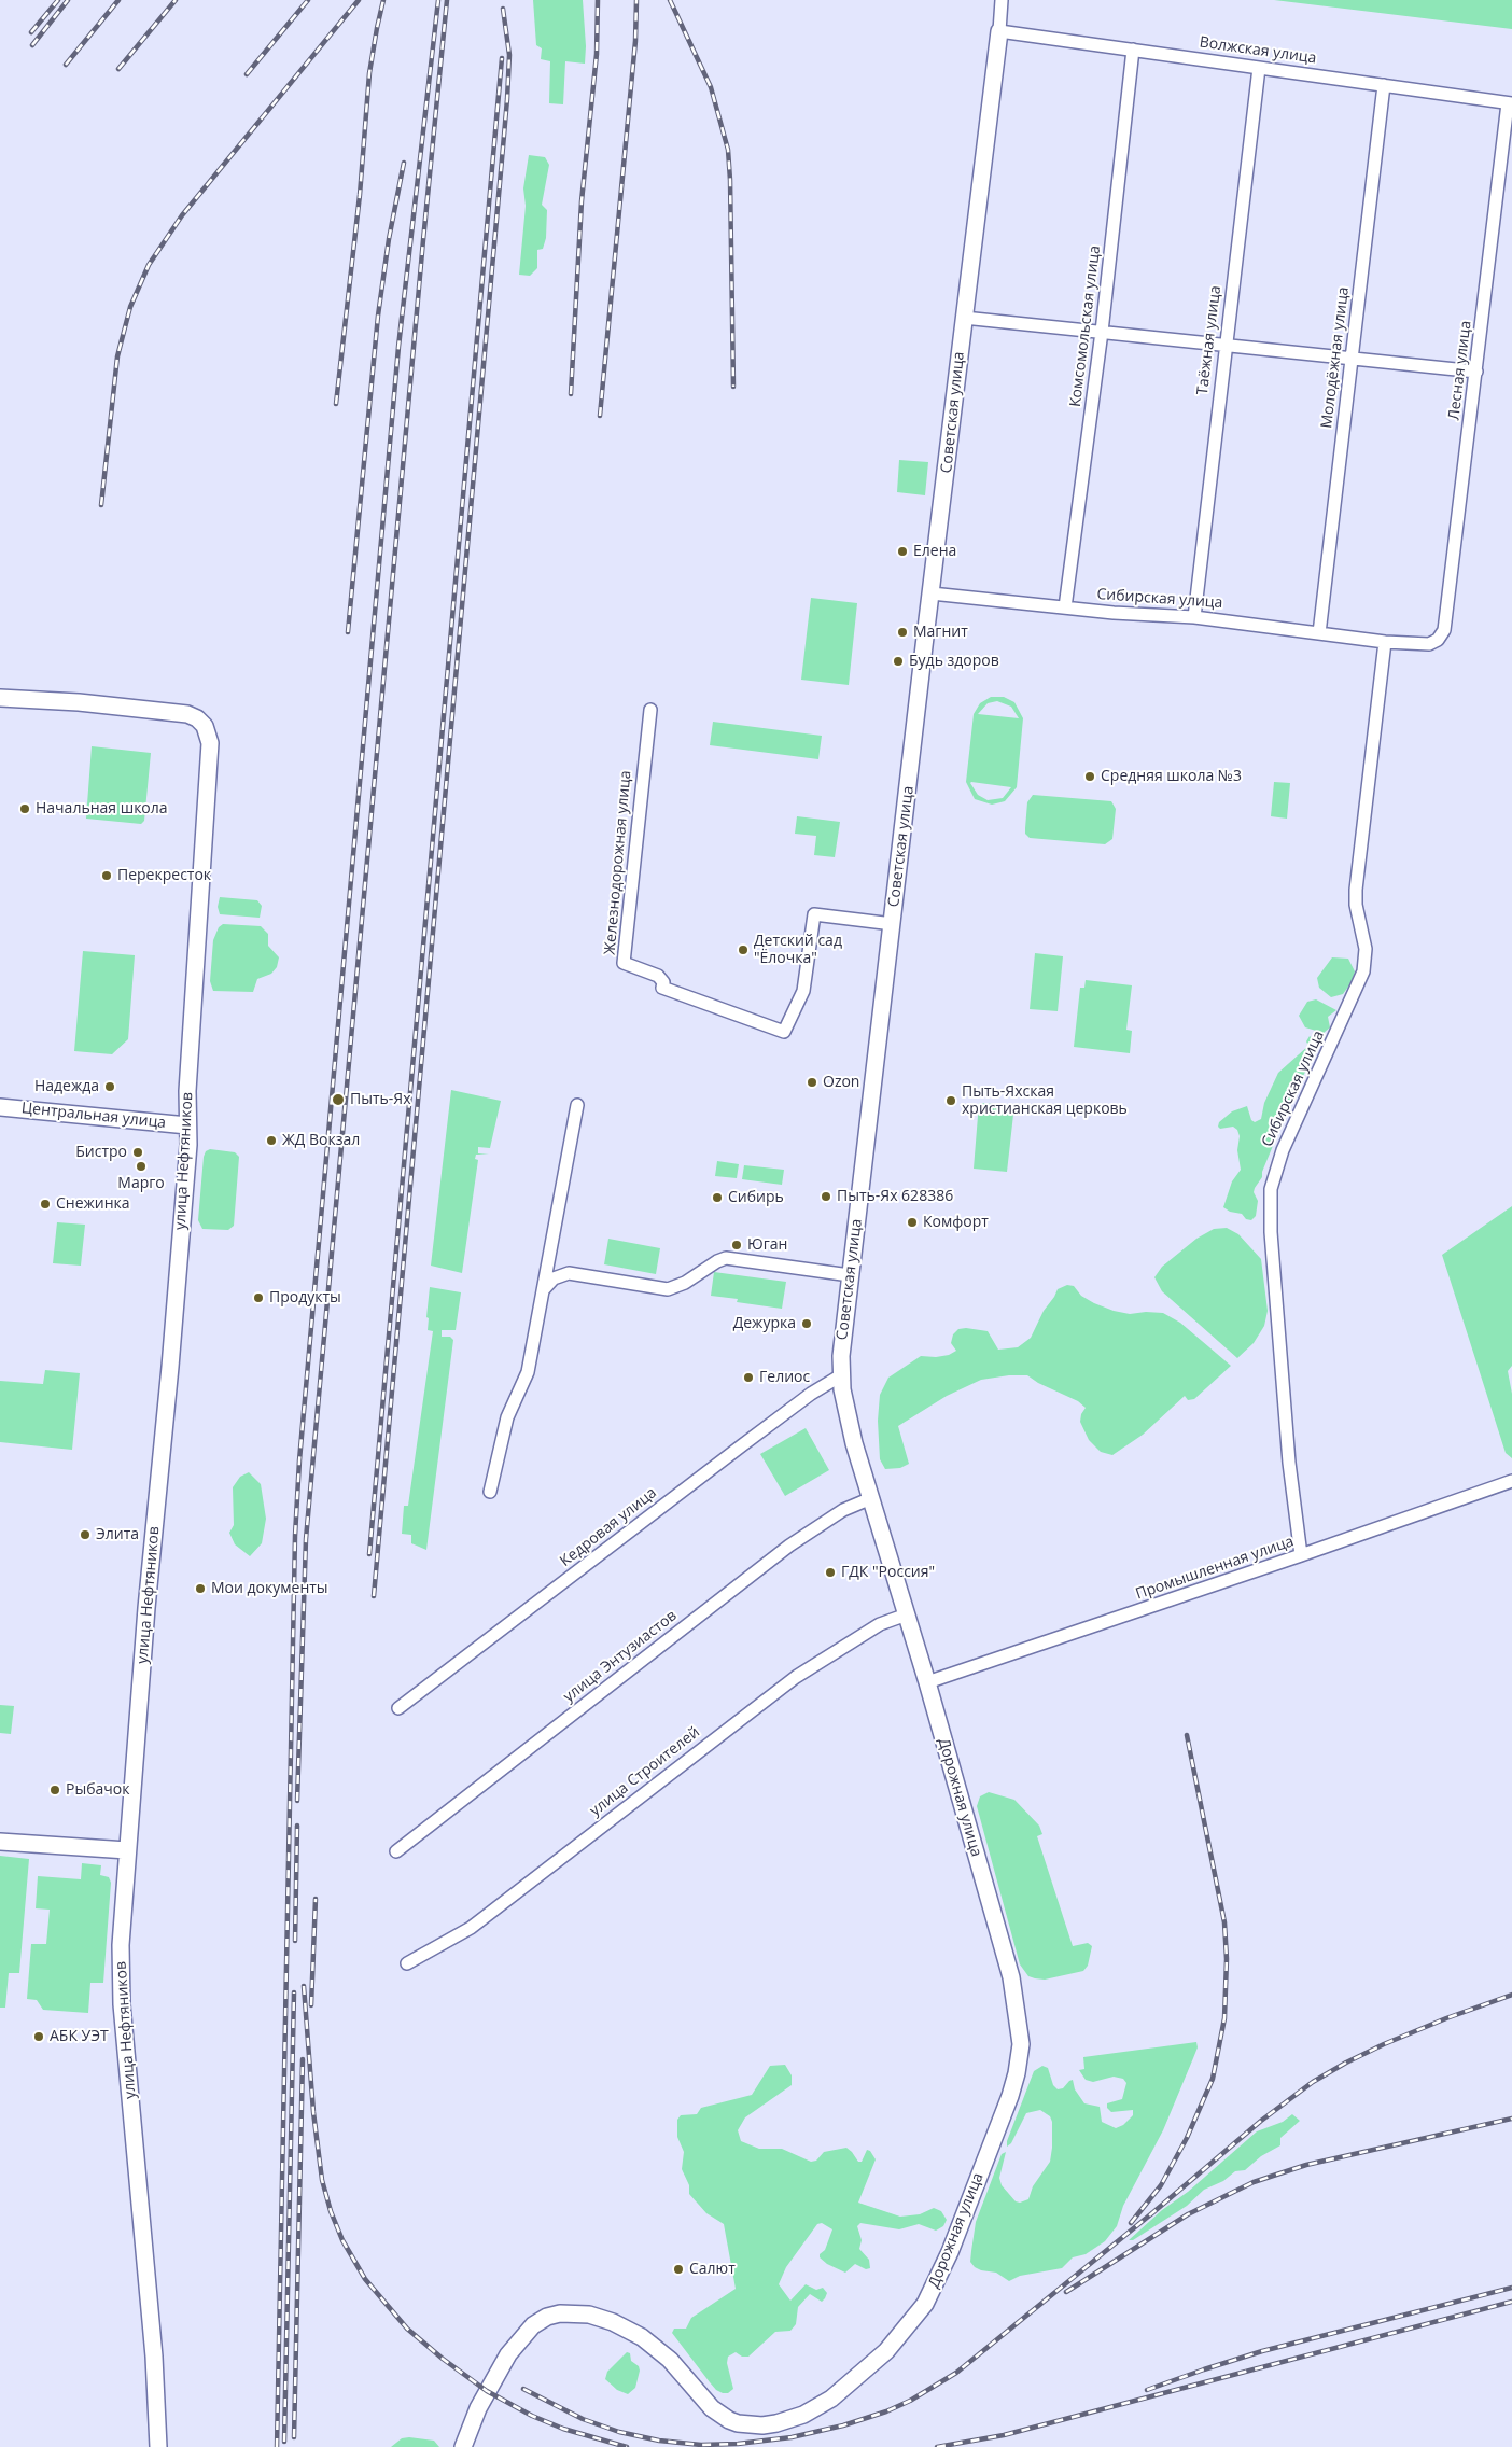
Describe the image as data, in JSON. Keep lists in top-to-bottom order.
{
  "streets": {
    "street": [
      "Волжская улица",
      "Комсомольская улица",
      "Таёжная улица",
      "Молодёжная улица",
      "Лесная улица",
      "Советская улица",
      "Сибирская улица",
      "Железнодорожная улица",
      "Центральная улица",
      "улица Нефтяников",
      "Кедровая улица",
      "Промышленная улица",
      "улица Энтузиастов",
      "улица Строителей",
      "Дорожная улица"
    ]
  },
  "crossings": [
    ["Волжская улица", "Комсомольская улица"],
    ["Волжская улица", "Таёжная улица"],
    ["Волжская улица", "Молодёжная улица"],
    ["Волжская улица", "Лесная улица"],
    ["Волжская улица", "Советская улица"],
    ["Комсомольская улица", "Сибирская улица"],
    ["Таёжная улица", "Сибирская улица"],
    ["Молодёжная улица", "Сибирская улица"],
    ["Лесная улица", "Сибирская улица"],
    ["Советская улица", "Сибирская улица"],
    ["Советская улица", "Железнодорожная улица"],
    ["Советская улица", "Кедровая улица"],
    ["Советская улица", "Промышленная улица"],
    ["Советская улица", "улица Энтузиастов"],
    ["Советская улица", "улица Строителей"],
    ["Советская улица", "Дорожная улица"],
    ["Сибирская улица", "Промышленная улица"],
    ["Центральная улица", "улица Нефтяников"],
    ["Промышленная улица", "Дорожная улица"]
  ],
  "places": [
    "Елена",
    "Магнит",
    "Будь здоров",
    "Средняя школа №3",
    "Начальная школа",
    "Перекресток",
    "Детский сад \"Ёлочка\"",
    "Ozon",
    "Надежда",
    "Пыть-Ях",
    "Пыть-Яхская христианская церковь",
    "ЖД Вокзал",
    "Бистро",
    "Марго",
    "Пыть-Ях 628386",
    "Сибирь",
    "Снежинка",
    "Комфорт",
    "Юган",
    "Продукты",
    "Дежурка",
    "Гелиос",
    "Элита",
    "ГДК \"Россия\"",
    "Мои документы",
    "Рыбачок",
    "АБК УЭТ",
    "Салют"
  ]
}
